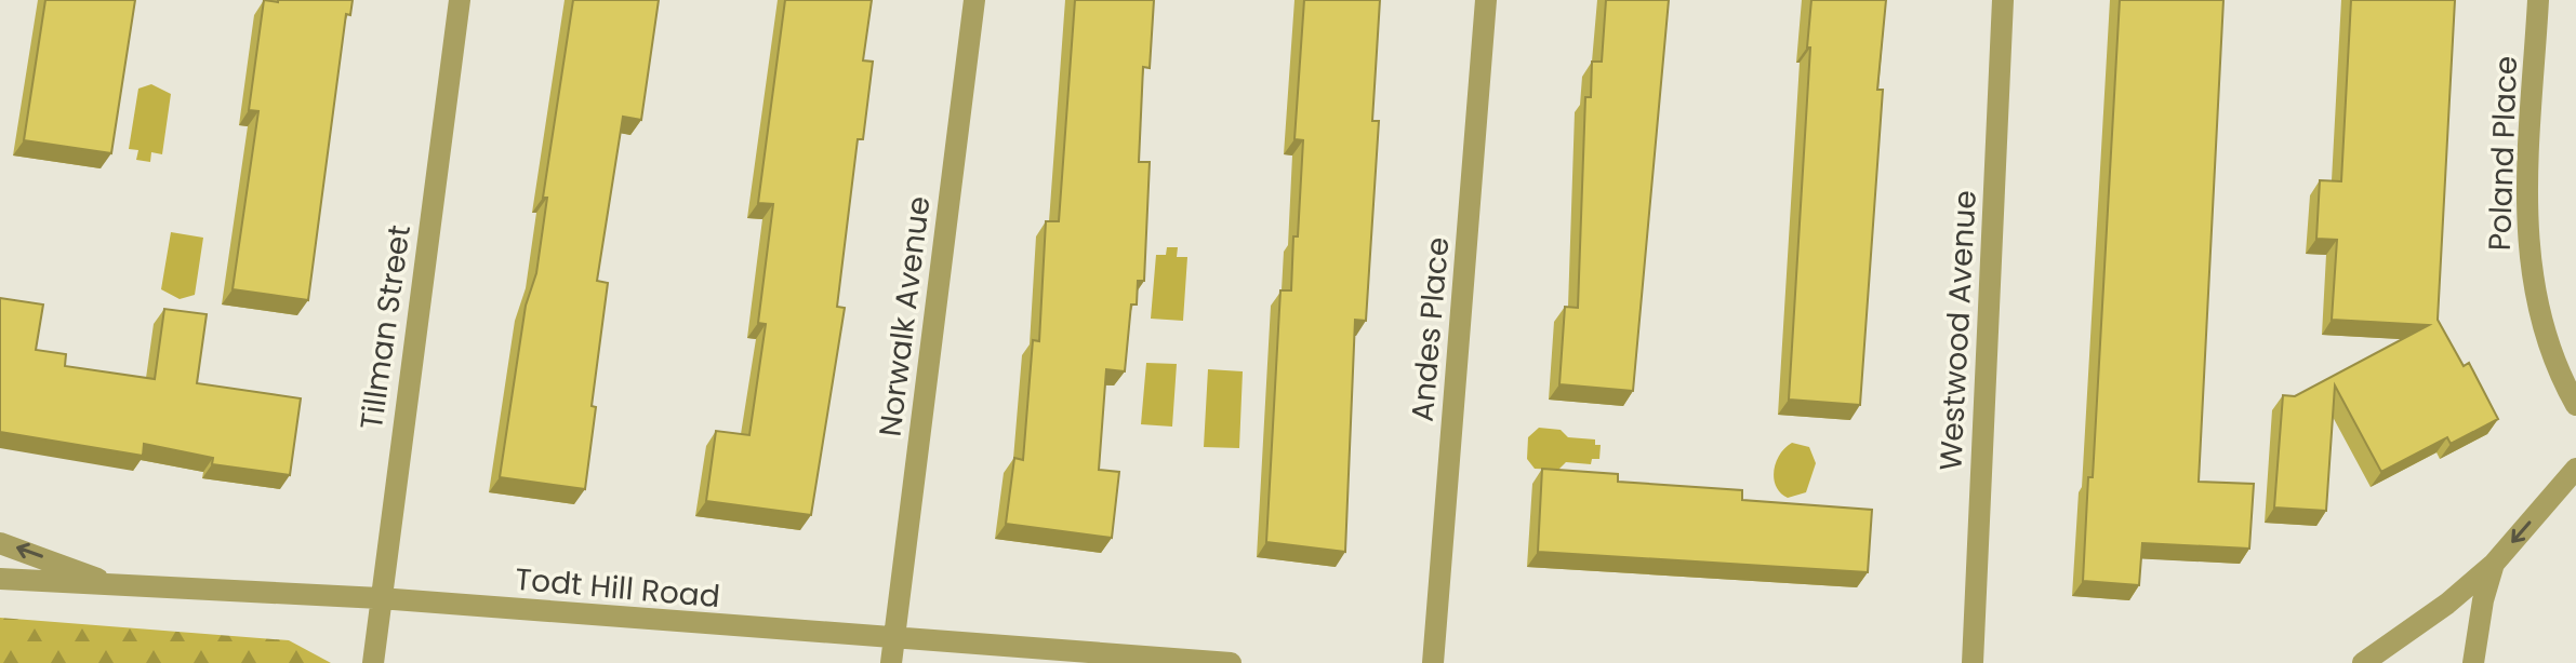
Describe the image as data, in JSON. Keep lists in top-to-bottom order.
{
  "streets": {
    "street": [
      "Poland Place",
      "Norwalk Avenue",
      "Tillman Street",
      "Andes Place",
      "Westwood Avenue",
      "Todt Hill Road"
    ]
  },
  "crossings": [
    ["Norwalk Avenue", "Todt Hill Road"],
    ["Tillman Street", "Todt Hill Road"]
  ]
}
